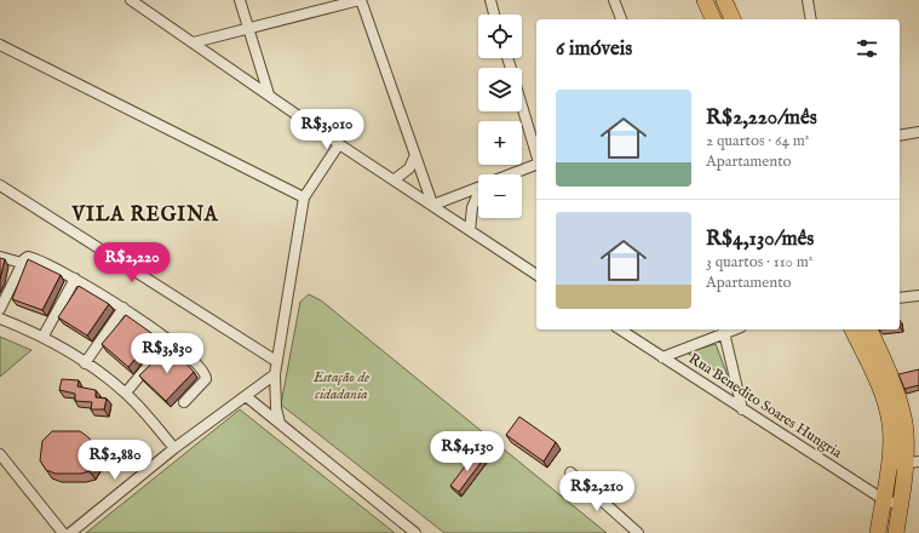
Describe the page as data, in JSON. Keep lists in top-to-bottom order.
{
  "streets": {
    "street": ["Rua Benedito Soares Hungria"]
  },
  "districts": ["VILA REGINA"],
  "parks": ["Estação de cidadania"],
  "page": {
    "map_buttons": ["+", "−"],
    "heading": "6 imóveis",
    "list": [
      {
        "name": "R$2,220/mês",
        "note": "2 quartos · 64 m² · Apartamento"
      },
      {
        "name": "R$4,130/mês",
        "note": "3 quartos · 110 m² · Apartamento"
      }
    ],
    "price": [
      "R$3,010",
      "R$2,220",
      "R$3,830",
      "R$4,130",
      "R$2,880",
      "R$2,210"
    ]
  }
}
